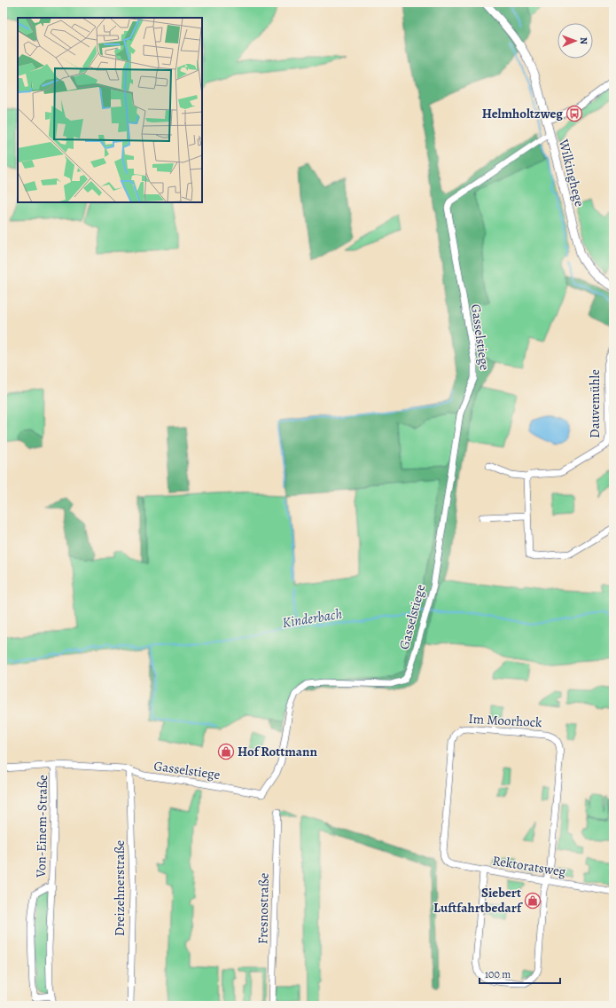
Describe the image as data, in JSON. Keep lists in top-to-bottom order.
{
  "streets": {
    "street": [
      "Wilkinghege",
      "Gasselstiege",
      "Dauvemühle",
      "Im Moorhock",
      "Von-Einem-Straße",
      "Rektoratsweg",
      "Dreizehnerstraße",
      "Fresnostraße"
    ]
  },
  "crossings": [
    ["Wilkinghege", "Gasselstiege"],
    ["Gasselstiege", "Von-Einem-Straße"],
    ["Gasselstiege", "Dreizehnerstraße"],
    ["Im Moorhock", "Rektoratsweg"]
  ],
  "water": ["Kinderbach"],
  "places": {
    "bus stop": ["Helmholtzweg"],
    "shop": ["Hof Rottmann", "Siebert Luftfahrtbedarf"]
  },
  "scale_bar": "100 m",
  "north": "right"
}
